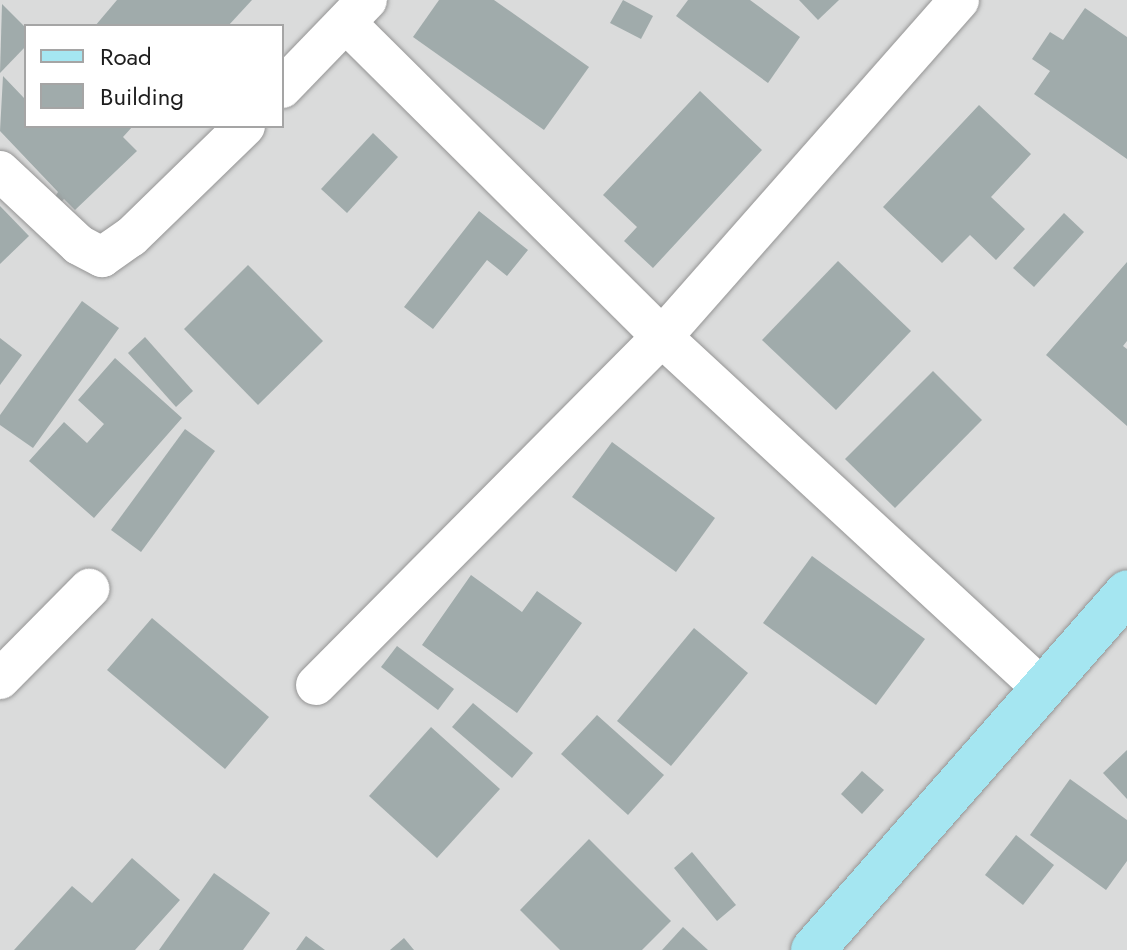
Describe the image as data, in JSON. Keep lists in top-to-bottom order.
{
  "legend": ["Road", "Building"]
}
